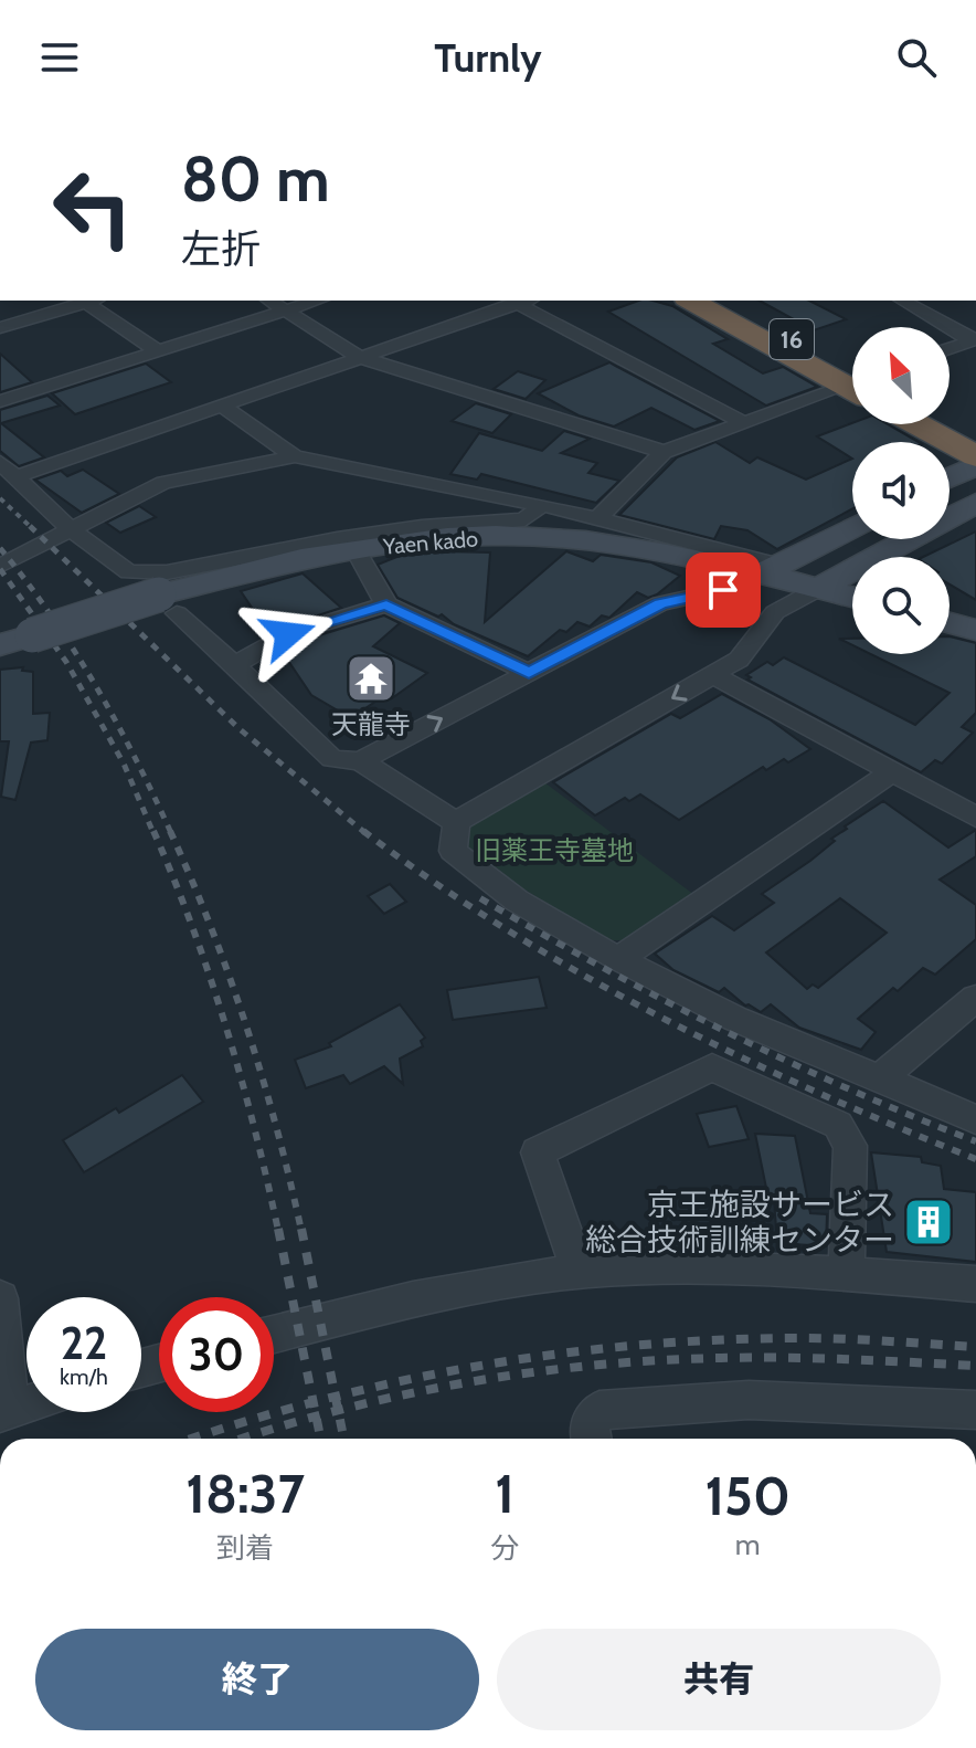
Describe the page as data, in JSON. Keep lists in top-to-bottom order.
{
  "streets": {
    "highway": ["16"],
    "main road": ["Yaen kado"]
  },
  "parks": ["旧薬王寺墓地"],
  "places": {
    "temple": ["天龍寺"],
    "building": ["京王施設サービス 総合技術訓練センター"]
  },
  "north": "top left",
  "page": {
    "header": "Turnly",
    "turn": ["80 m", "左折"],
    "speed": "22 km/h",
    "limit": "30",
    "eta": [
      "18:37",
      "到着",
      "1",
      "分",
      "150",
      "m"
    ],
    "buttons": ["終了", "共有"]
  }
}
